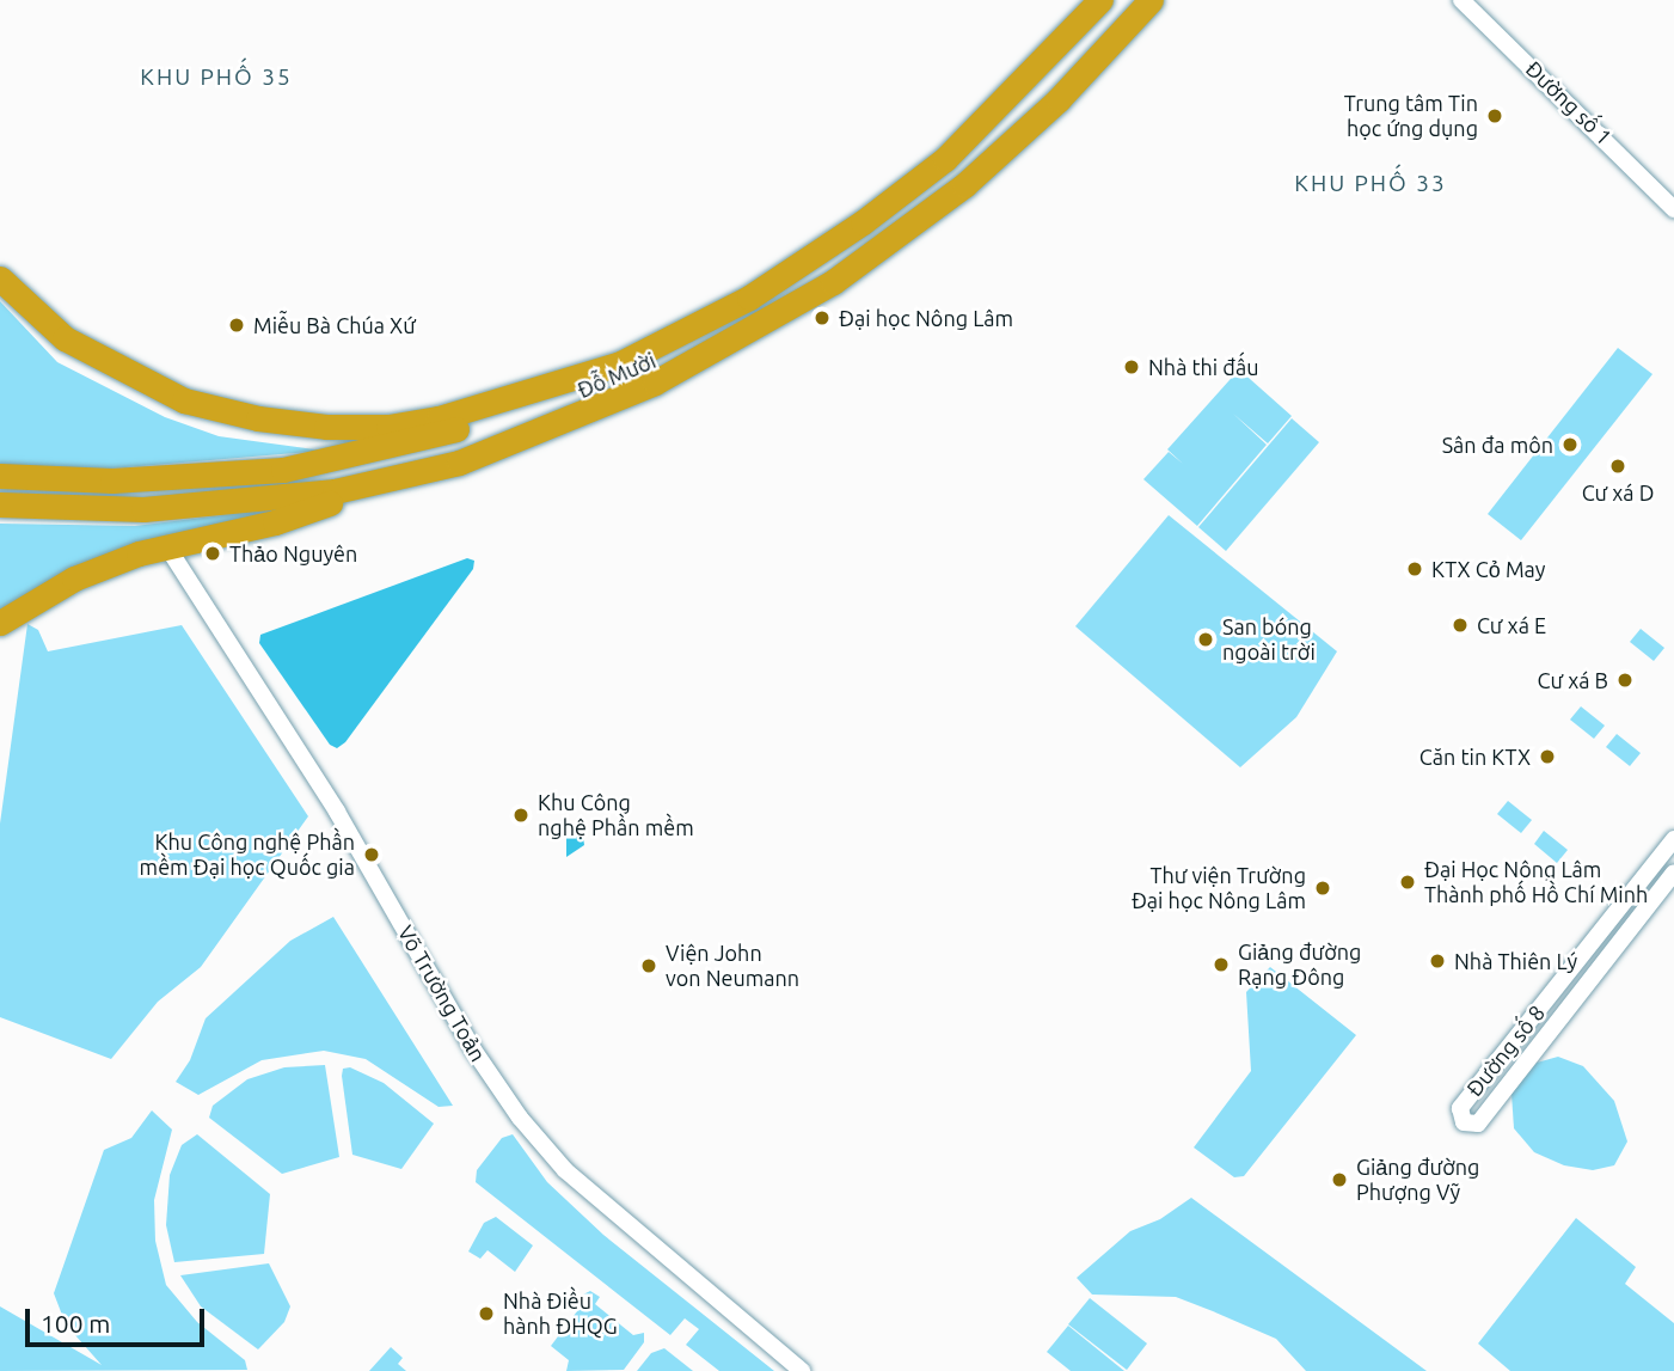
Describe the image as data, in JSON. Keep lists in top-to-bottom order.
{
  "streets": {
    "highway": ["Đỗ Mười"],
    "street": ["Đường số 1", "Võ Trường Toản", "Đường số 8"]
  },
  "districts": ["KHU PHỐ 35", "KHU PHỐ 33"],
  "places": [
    "Trung tâm Tin học ứng dụng",
    "Đại học Nông Lâm",
    "Miễu Bà Chúa Xứ",
    "Nhà thi đấu",
    "Sân đa môn",
    "Cư xá D",
    "Thảo Nguyên",
    "KTX Cỏ May",
    "Cư xá E",
    "San bóng ngoài trời",
    "Cư xá B",
    "Căn tin KTX",
    "Khu Công nghệ Phần mềm",
    "Khu Công nghệ Phần mềm Đại học Quốc gia",
    "Đại Học Nông Lâm Thành phố Hồ Chí Minh",
    "Thư viện Trường Đại học Nông Lâm",
    "Nhà Thiên Lý",
    "Giảng đường Rạng Đông",
    "Viện John von Neumann",
    "Giảng đường Phượng Vỹ",
    "Nhà Điều hành ĐHQG"
  ],
  "scale_bar": "100 m"
}
